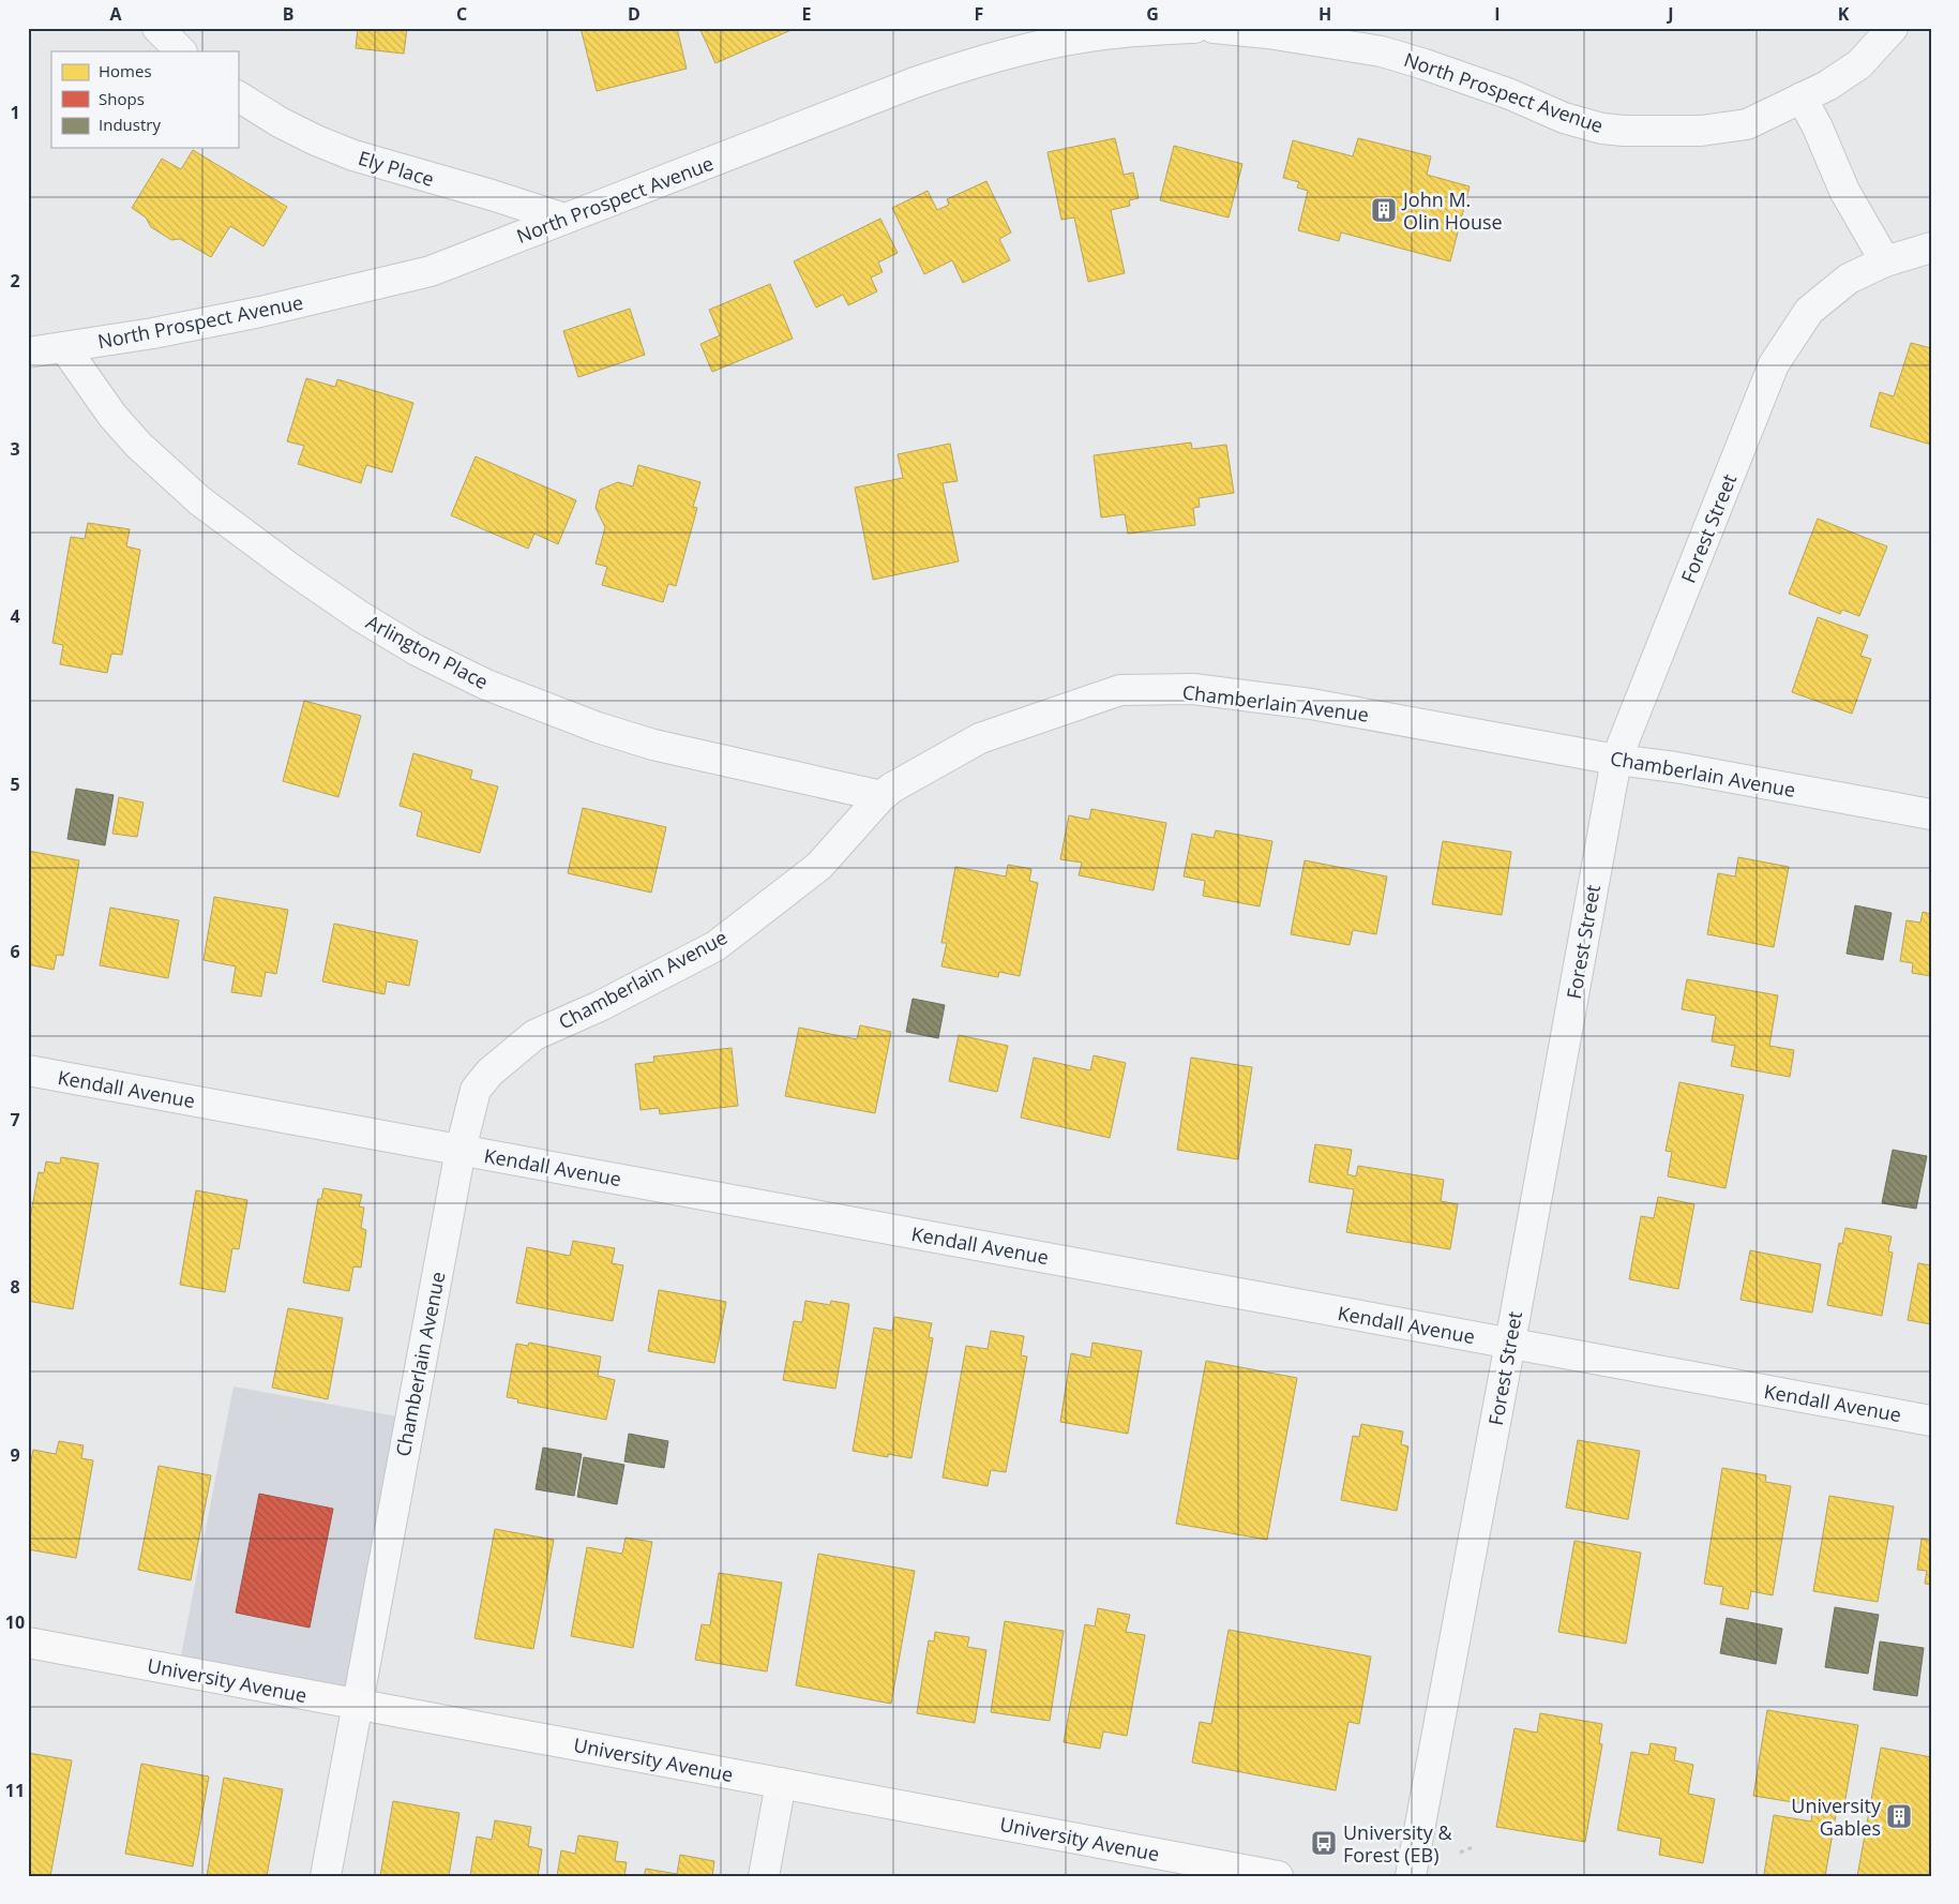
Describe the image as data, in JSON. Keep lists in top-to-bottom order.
{
  "streets": {
    "street": [
      "North Prospect Avenue",
      "Ely Place",
      "Forest Street",
      "Arlington Place",
      "Chamberlain Avenue",
      "Kendall Avenue",
      "University Avenue"
    ]
  },
  "crossings": [
    ["North Prospect Avenue", "Ely Place"],
    ["North Prospect Avenue", "Arlington Place"],
    ["Forest Street", "Chamberlain Avenue"],
    ["Forest Street", "Kendall Avenue"],
    ["Arlington Place", "Chamberlain Avenue"],
    ["Chamberlain Avenue", "Kendall Avenue"],
    ["Chamberlain Avenue", "University Avenue"]
  ],
  "places": {
    "building": ["John M. Olin House", "University Gables"],
    "bus stop": ["University & Forest (EB)"]
  },
  "legend": ["Homes", "Shops", "Industry"],
  "grid": {
    "columns": [
      "A",
      "B",
      "C",
      "D",
      "E",
      "F",
      "G",
      "H",
      "I",
      "J",
      "K"
    ],
    "rows": [
      "1",
      "2",
      "3",
      "4",
      "5",
      "6",
      "7",
      "8",
      "9",
      "10",
      "11"
    ]
  }
}
